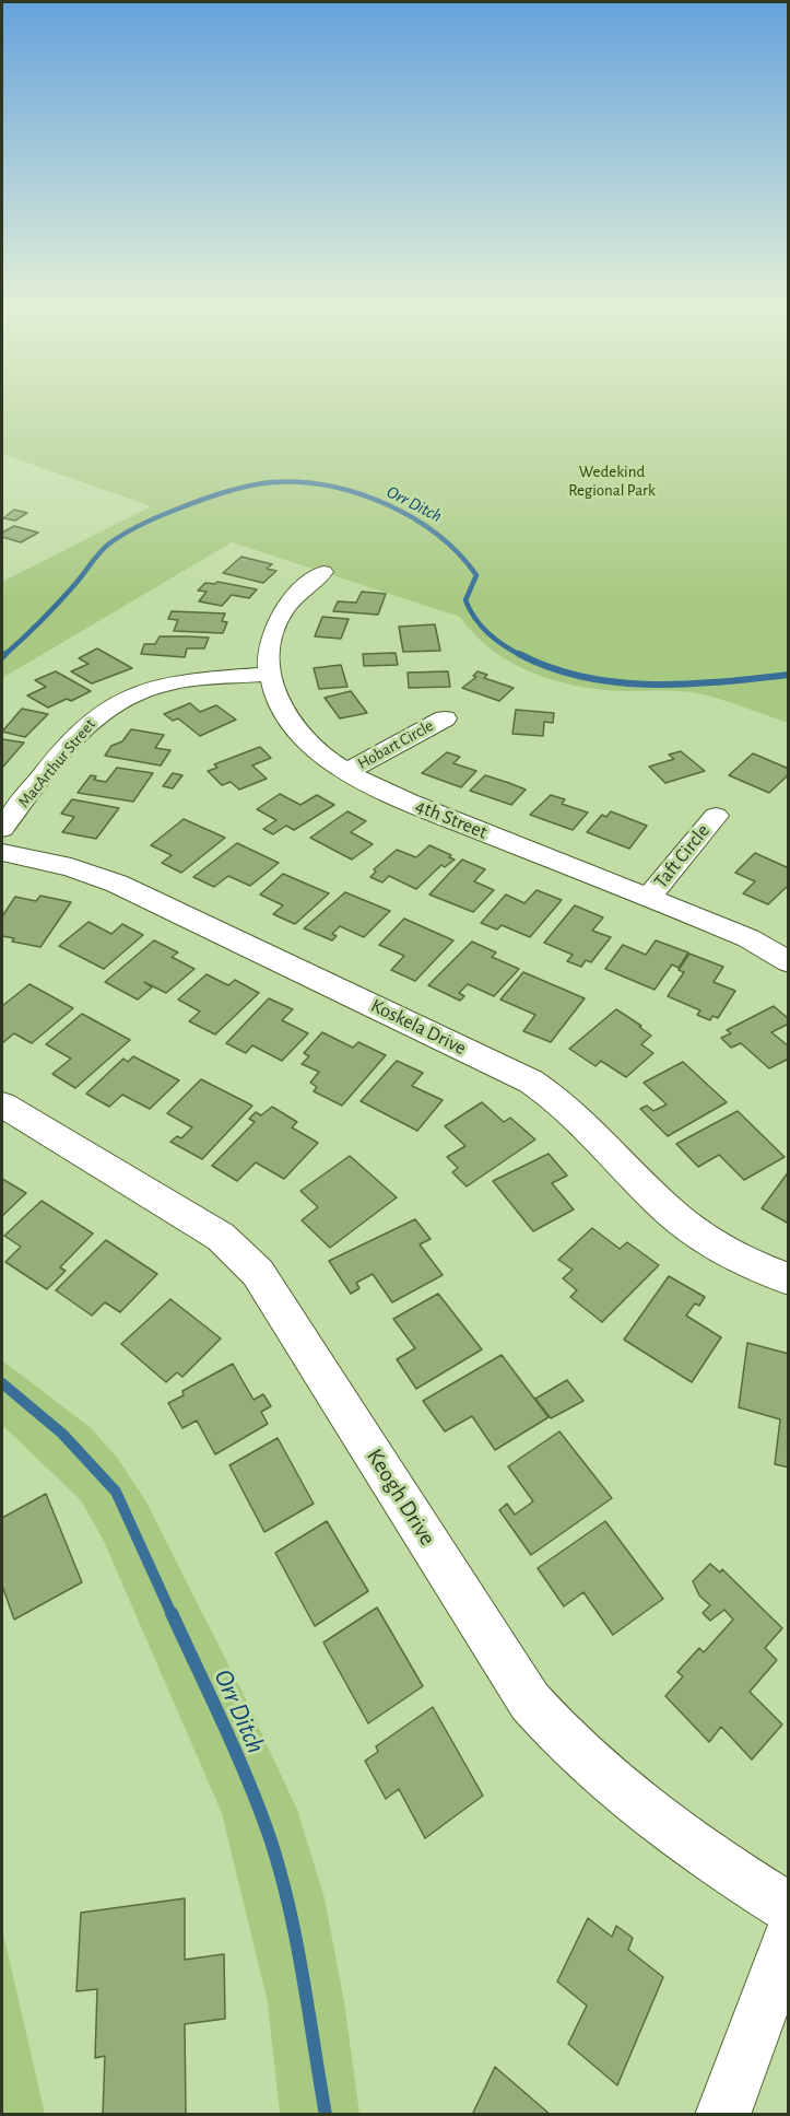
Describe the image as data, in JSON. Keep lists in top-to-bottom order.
{
  "streets": {
    "street": [
      "Hobart Circle",
      "MacArthur Street",
      "4th Street",
      "Taft Circle",
      "Koskela Drive",
      "Keogh Drive"
    ]
  },
  "crossings": [
    ["Hobart Circle", "4th Street"],
    ["MacArthur Street", "4th Street"],
    ["4th Street", "Taft Circle"]
  ],
  "water": ["Orr Ditch"],
  "parks": ["Wedekind Regional Park"]
}
